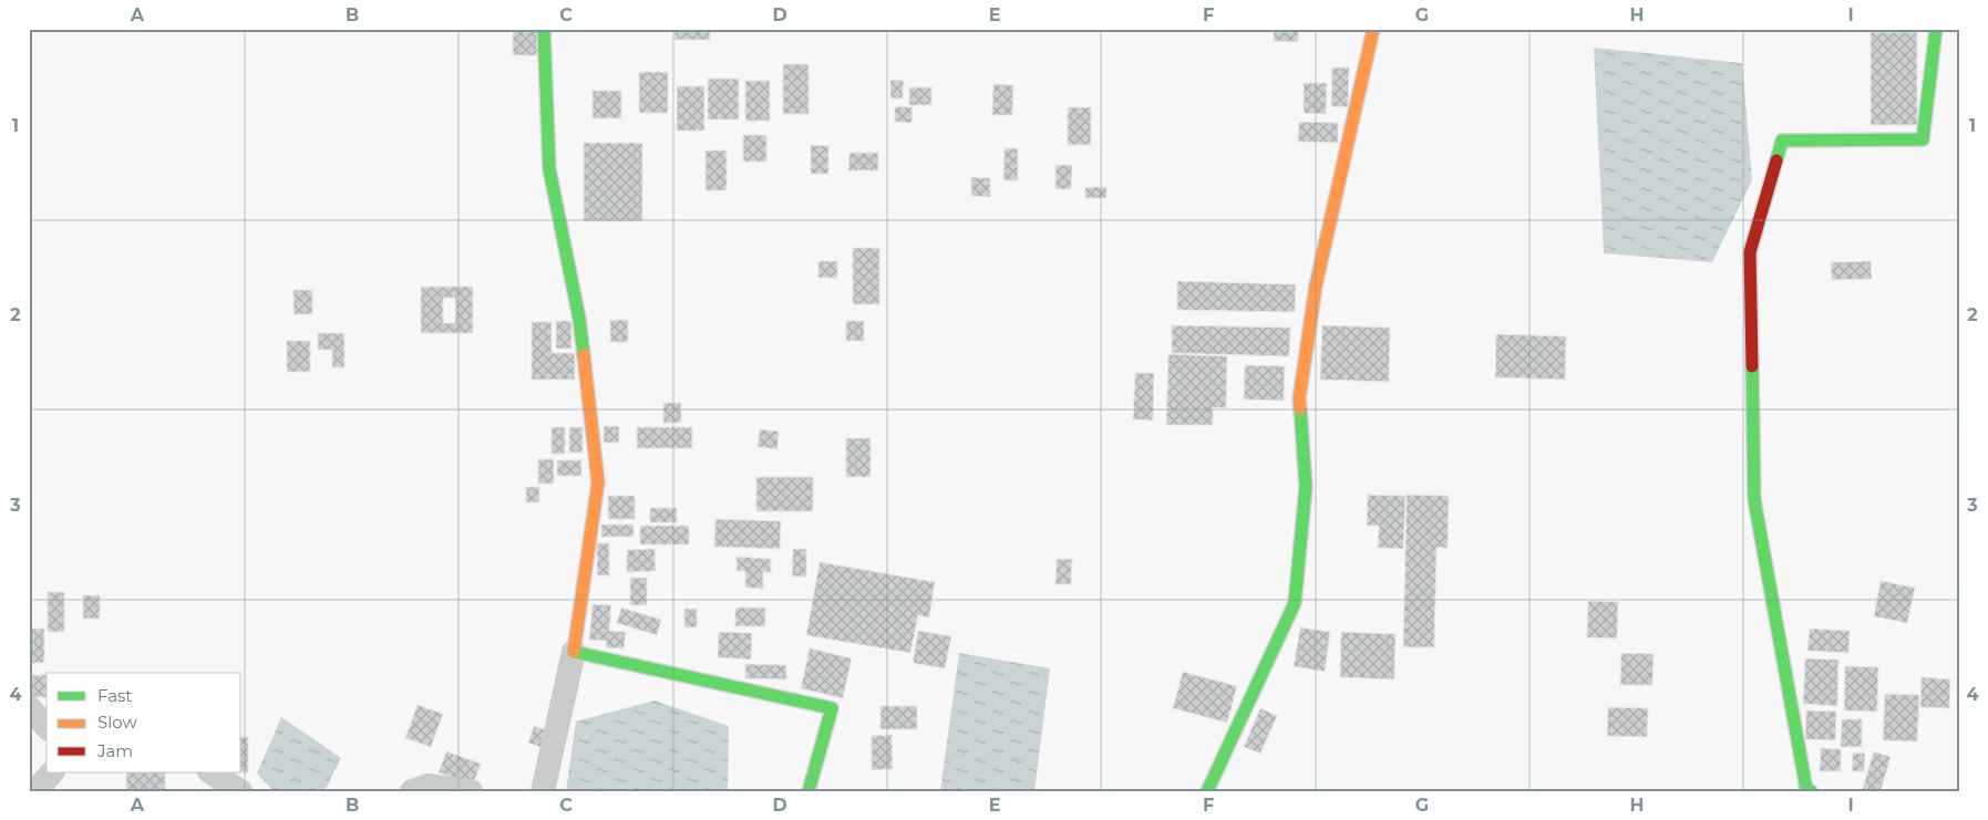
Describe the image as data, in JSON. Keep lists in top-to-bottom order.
{
  "legend": ["Fast", "Slow", "Jam"],
  "grid": {
    "columns": [
      "A",
      "B",
      "C",
      "D",
      "E",
      "F",
      "G",
      "H",
      "I"
    ],
    "rows": [
      "1",
      "2",
      "3",
      "4"
    ]
  }
}
